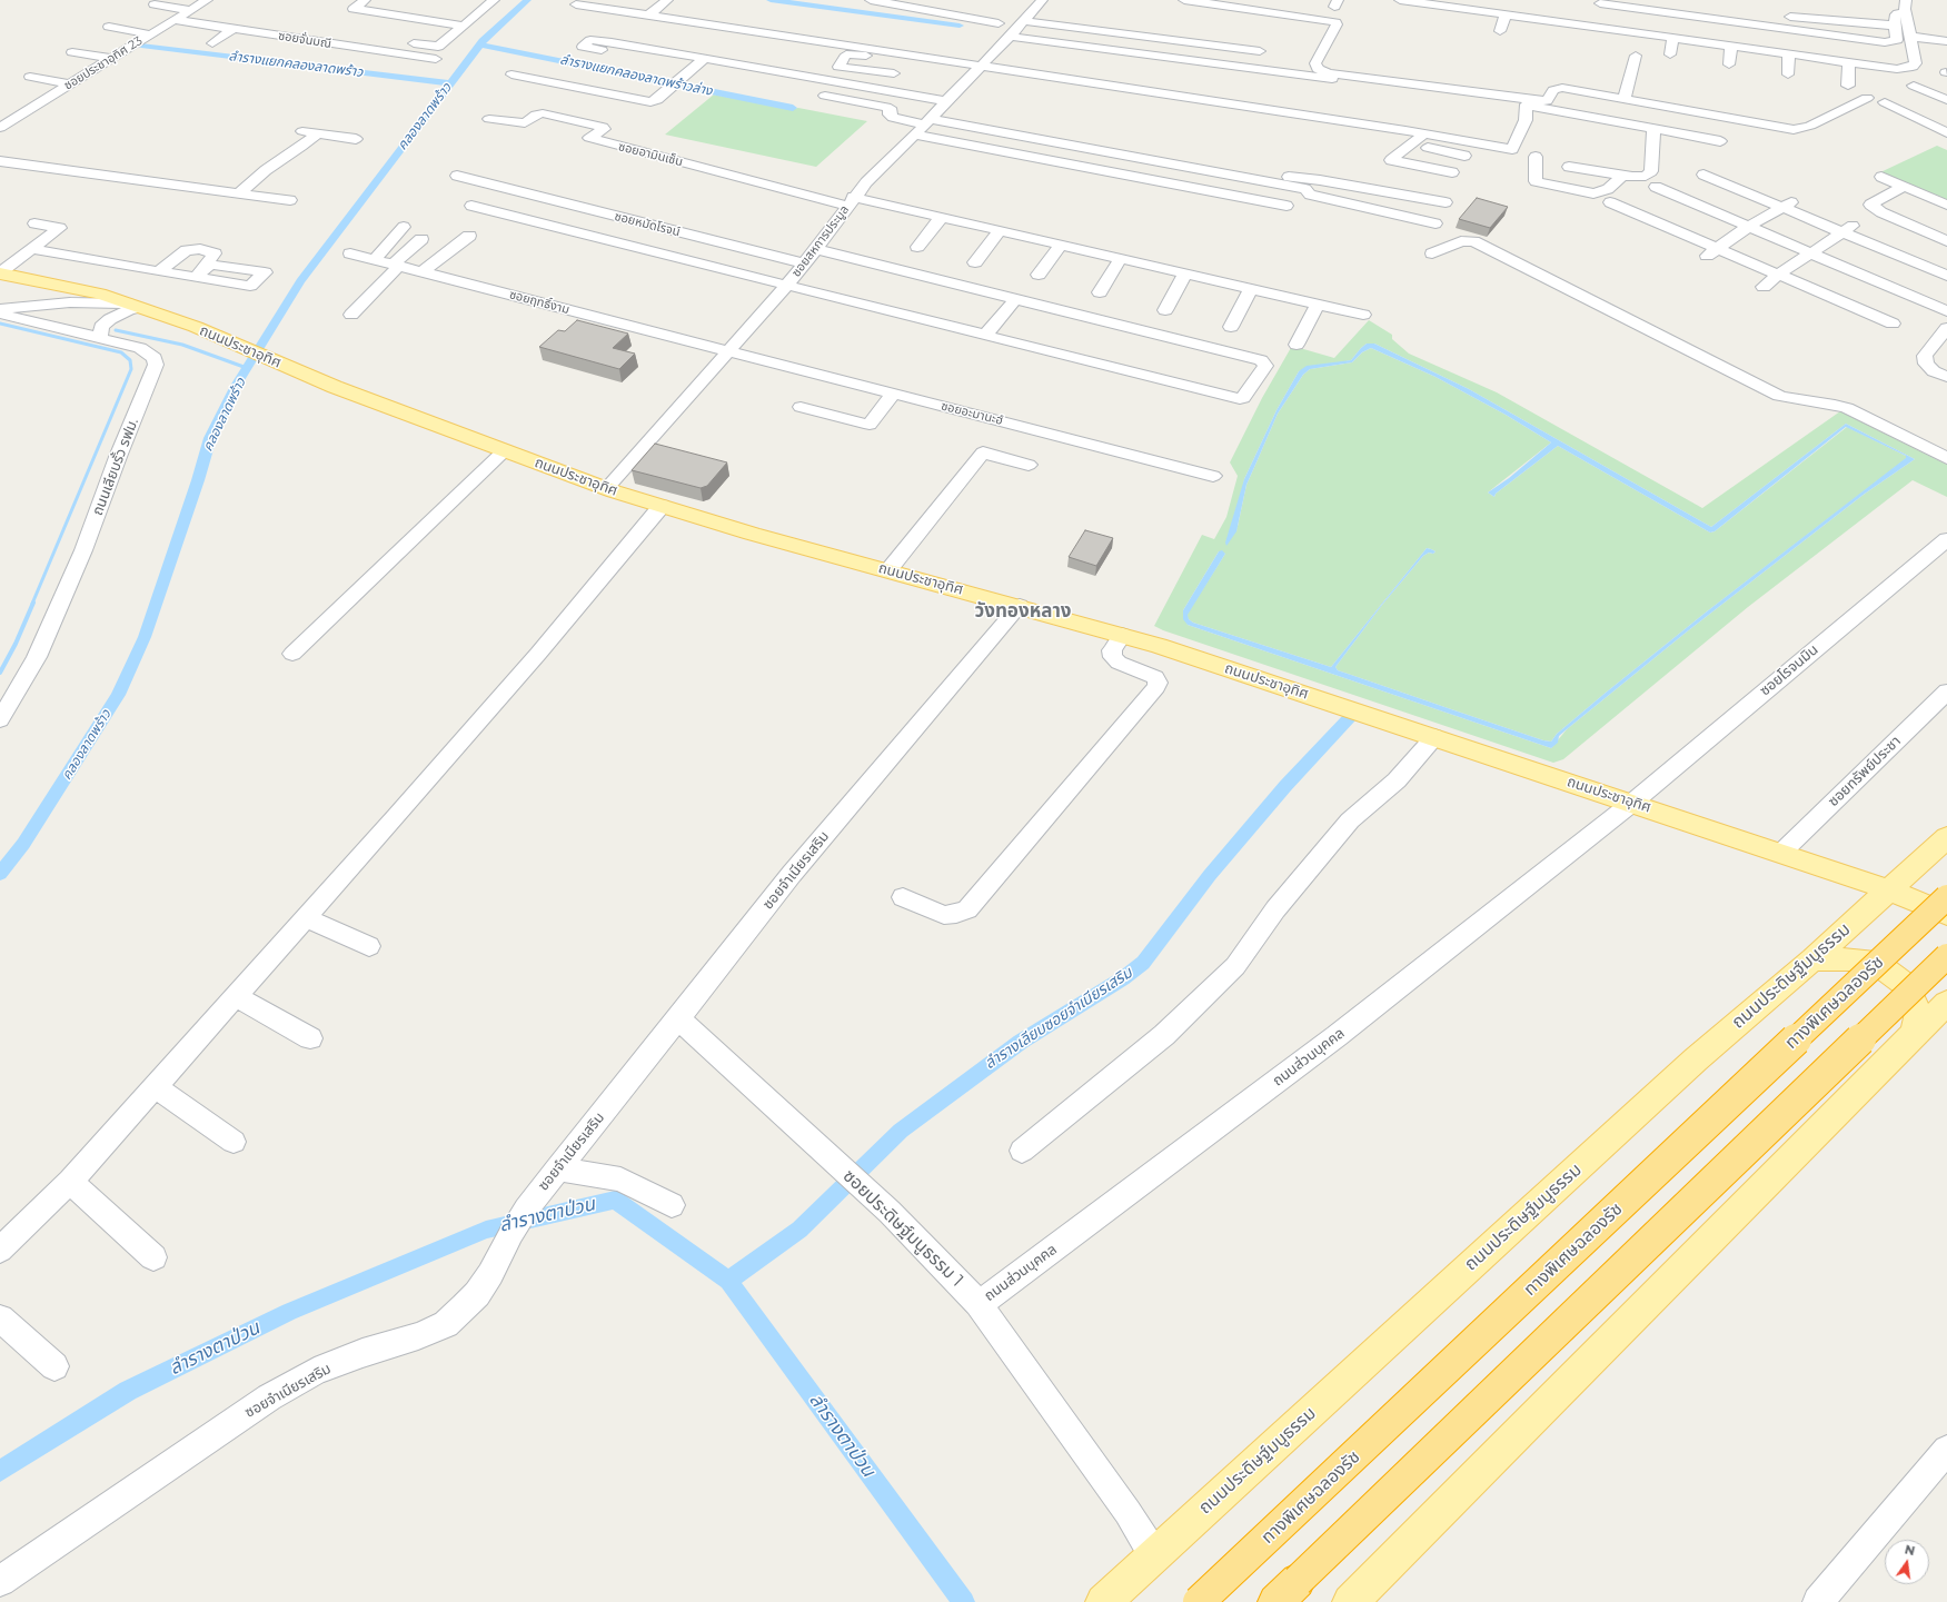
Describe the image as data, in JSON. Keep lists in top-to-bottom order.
{
  "streets": {
    "highway": ["ทางพิเศษฉลองรัช"],
    "main road": ["ถนนประชาอุทิศ", "ถนนประดิษฐ์มนูธรรม"],
    "street": [
      "ซอยจั่นมณี",
      "ซอยประชาอุทิศ 23",
      "ซอยอามินเซ็น",
      "ซอยหมัดโรจน์",
      "ซอยสหการประมูล",
      "ซอยฤทธิ์งาม",
      "ซอยอะมานะฮ์",
      "ถนนเลียบรั้ว รฟม.",
      "ซอยโรจนมิน",
      "ซอยทรัพย์ประชา",
      "ซอยจำเนียรเสริม",
      "ถนนส่วนบุคคล",
      "ซอยประดิษฐ์มนูธรรม 1"
    ]
  },
  "crossings": [
    ["ซอยจั่นมณี", "ซอยประชาอุทิศ 23"],
    ["ซอยอามินเซ็น", "ซอยสหการประมูล"],
    ["ซอยหมัดโรจน์", "ซอยสหการประมูล"],
    ["ซอยสหการประมูล", "ซอยฤทธิ์งาม"],
    ["ซอยสหการประมูล", "ถนนประชาอุทิศ"],
    ["ซอยสหการประมูล", "ซอยอะมานะฮ์"],
    ["ซอยฤทธิ์งาม", "ซอยอะมานะฮ์"],
    ["ถนนประชาอุทิศ", "ซอยโรจนมิน"],
    ["ถนนประชาอุทิศ", "ซอยทรัพย์ประชา"],
    ["ถนนประชาอุทิศ", "ซอยจำเนียรเสริม"],
    ["ถนนประชาอุทิศ", "ถนนประดิษฐ์มนูธรรม"],
    ["ถนนประชาอุทิศ", "ถนนส่วนบุคคล"],
    ["ซอยโรจนมิน", "ถนนส่วนบุคคล"],
    ["ซอยจำเนียรเสริม", "ซอยประดิษฐ์มนูธรรม 1"],
    ["ถนนประดิษฐ์มนูธรรม", "ซอยประดิษฐ์มนูธรรม 1"],
    ["ถนนส่วนบุคคล", "ซอยประดิษฐ์มนูธรรม 1"]
  ],
  "districts": ["วังทองหลาง"],
  "water": [
    "ลำรางแยกคลองลาดพร้าว",
    "ลำรางแยกคลองลาดพร้าวล่าง",
    "คลองลาดพร้าว",
    "ลำรางเลียบซอยจำเนียรเสริม",
    "ลำรางตาป่วน"
  ],
  "north": "top"
}
